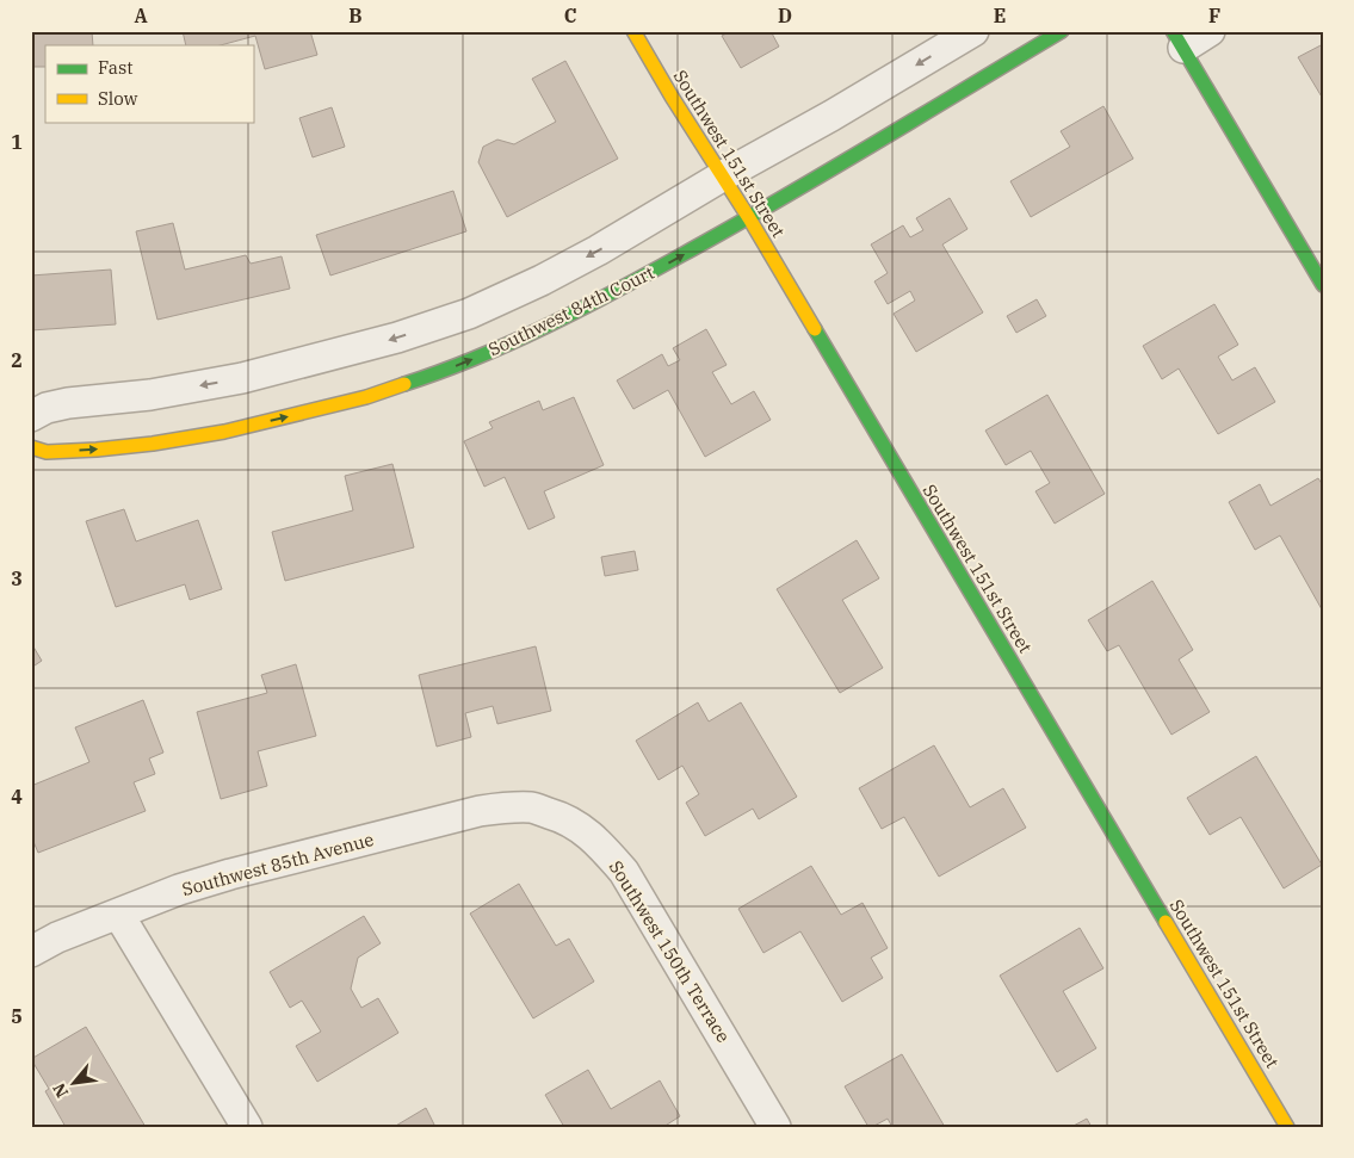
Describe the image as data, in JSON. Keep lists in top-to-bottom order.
{
  "streets": {
    "street": [
      "Southwest 151st Street",
      "Southwest 84th Court",
      "Southwest 85th Avenue",
      "Southwest 150th Terrace"
    ]
  },
  "crossings": [
    ["Southwest 151st Street", "Southwest 84th Court"],
    ["Southwest 85th Avenue", "Southwest 150th Terrace"]
  ],
  "legend": ["Fast", "Slow"],
  "north": "bottom left",
  "grid": {
    "columns": [
      "A",
      "B",
      "C",
      "D",
      "E",
      "F"
    ],
    "rows": [
      "1",
      "2",
      "3",
      "4",
      "5"
    ]
  }
}
